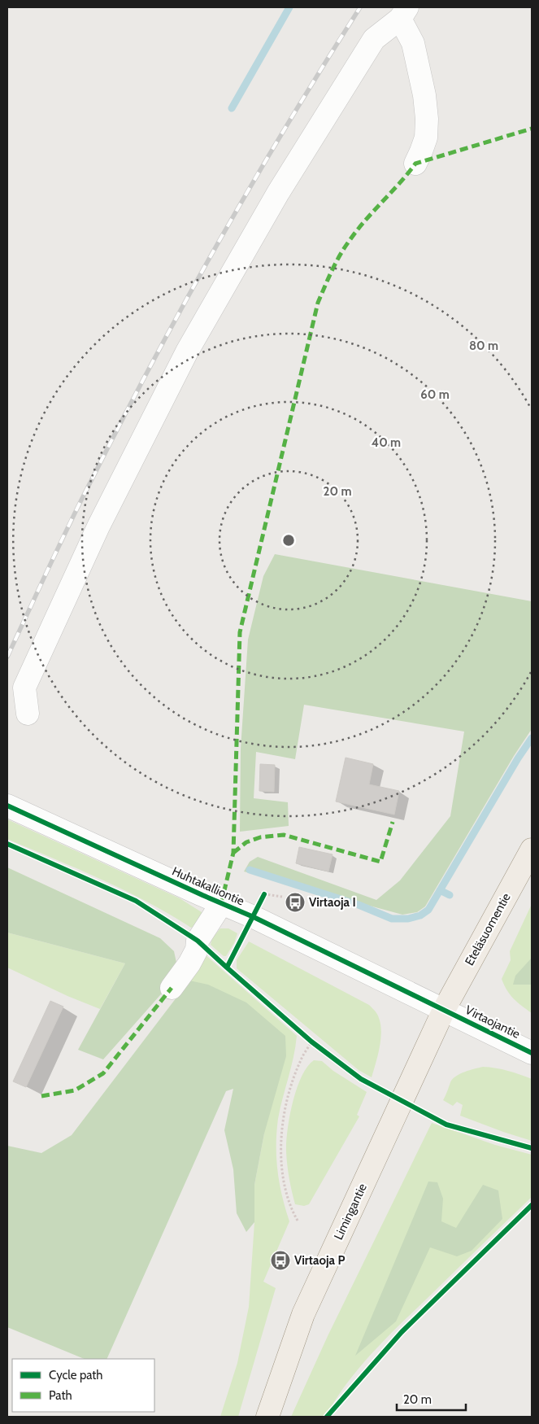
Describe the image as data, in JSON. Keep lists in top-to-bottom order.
{
  "streets": {
    "main road": ["Eteläsuomentie", "Limingantie"],
    "street": ["Huhtakalliontie", "Virtaojantie"]
  },
  "crossings": [
    ["Huhtakalliontie", "Eteläsuomentie"],
    ["Huhtakalliontie", "Virtaojantie"],
    ["Huhtakalliontie", "Limingantie"],
    ["Eteläsuomentie", "Virtaojantie"],
    ["Eteläsuomentie", "Limingantie"],
    ["Virtaojantie", "Limingantie"]
  ],
  "places": {
    "bus stop": ["Virtaoja I", "Virtaoja P"]
  },
  "legend": ["Cycle path", "Path"],
  "scale_bar": "20 m",
  "rings": [
    "80 m",
    "60 m",
    "40 m",
    "20 m"
  ]
}
